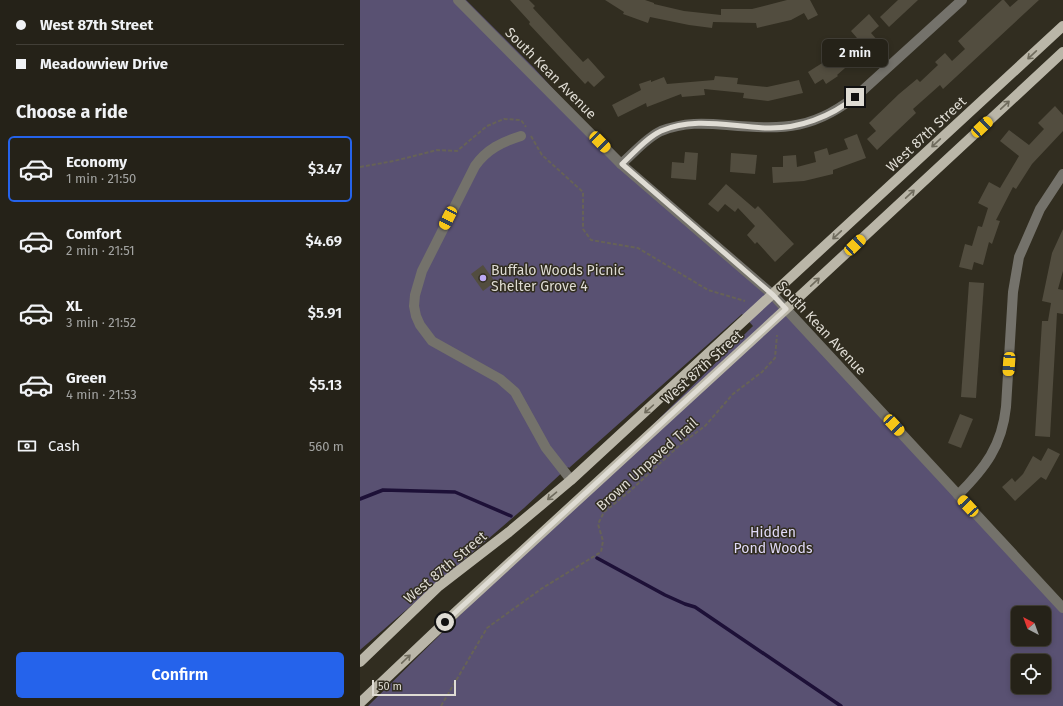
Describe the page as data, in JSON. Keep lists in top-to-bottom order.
{
  "streets": {
    "main road": ["West 87th Street"],
    "street": ["South Kean Avenue"],
    "path": ["Brown Unpaved Trail"]
  },
  "crossings": [
    ["South Kean Avenue", "West 87th Street"]
  ],
  "parks": ["Hidden Pond Woods"],
  "places": ["Buffalo Woods Picnic Shelter Grove 4"],
  "scale_bar": "50 m",
  "north": "top left",
  "page": {
    "banner": ["West 87th Street", "Meadowview Drive"],
    "bubble": "2 min",
    "heading": "Choose a ride",
    "list": [
      {
        "name": "Economy",
        "note": "1 min · 21:50",
        "value": "$3.47"
      },
      {
        "name": "Comfort",
        "note": "2 min · 21:51",
        "value": "$4.69"
      },
      {
        "name": "XL",
        "note": "3 min · 21:52",
        "value": "$5.91"
      },
      {
        "name": "Green",
        "note": "4 min · 21:53",
        "value": "$5.13"
      }
    ],
    "pay": ["Cash", "560 m"],
    "buttons": "Confirm",
    "scale": "50 m"
  }
}
